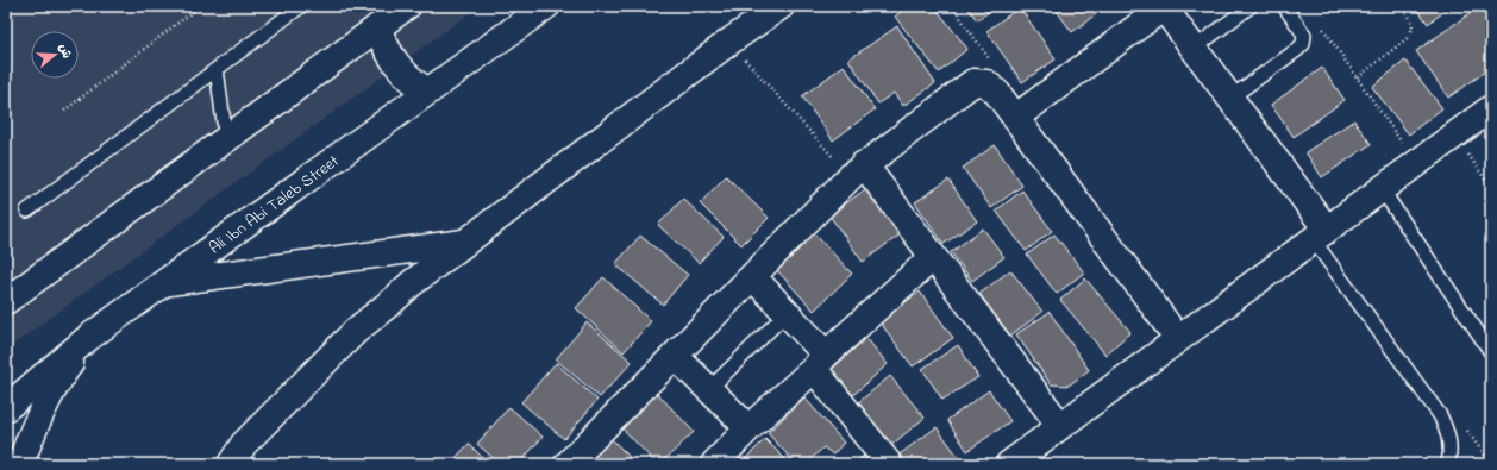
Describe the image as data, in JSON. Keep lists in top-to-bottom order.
{
  "streets": {
    "street": ["Ali Ibn Abi Taleb Street"]
  },
  "north": "right"
}
